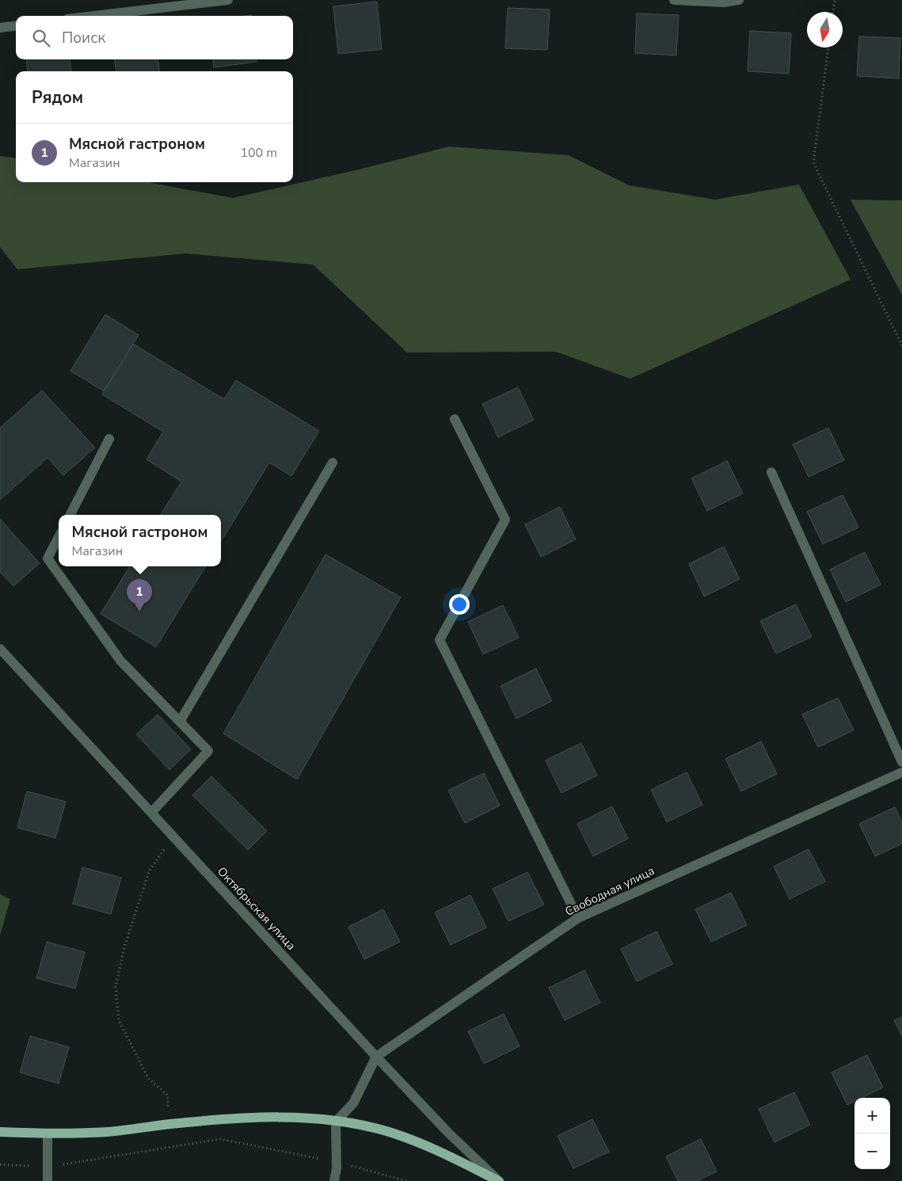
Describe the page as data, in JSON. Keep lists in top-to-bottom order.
{
  "streets": {
    "main road": ["Октябрьская улица"],
    "street": ["Свободная улица"]
  },
  "crossings": [
    ["Свободная улица", "Октябрьская улица"]
  ],
  "north": "bottom",
  "page": {
    "search": "Поиск",
    "heading": "Рядом",
    "list": [
      {
        "mark": "1",
        "name": "Мясной гастроном",
        "note": "Магазин",
        "value": "100 m"
      }
    ],
    "popup": ["Мясной гастроном", "Магазин"],
    "pins": "1",
    "map_buttons": ["+", "−"]
  }
}
